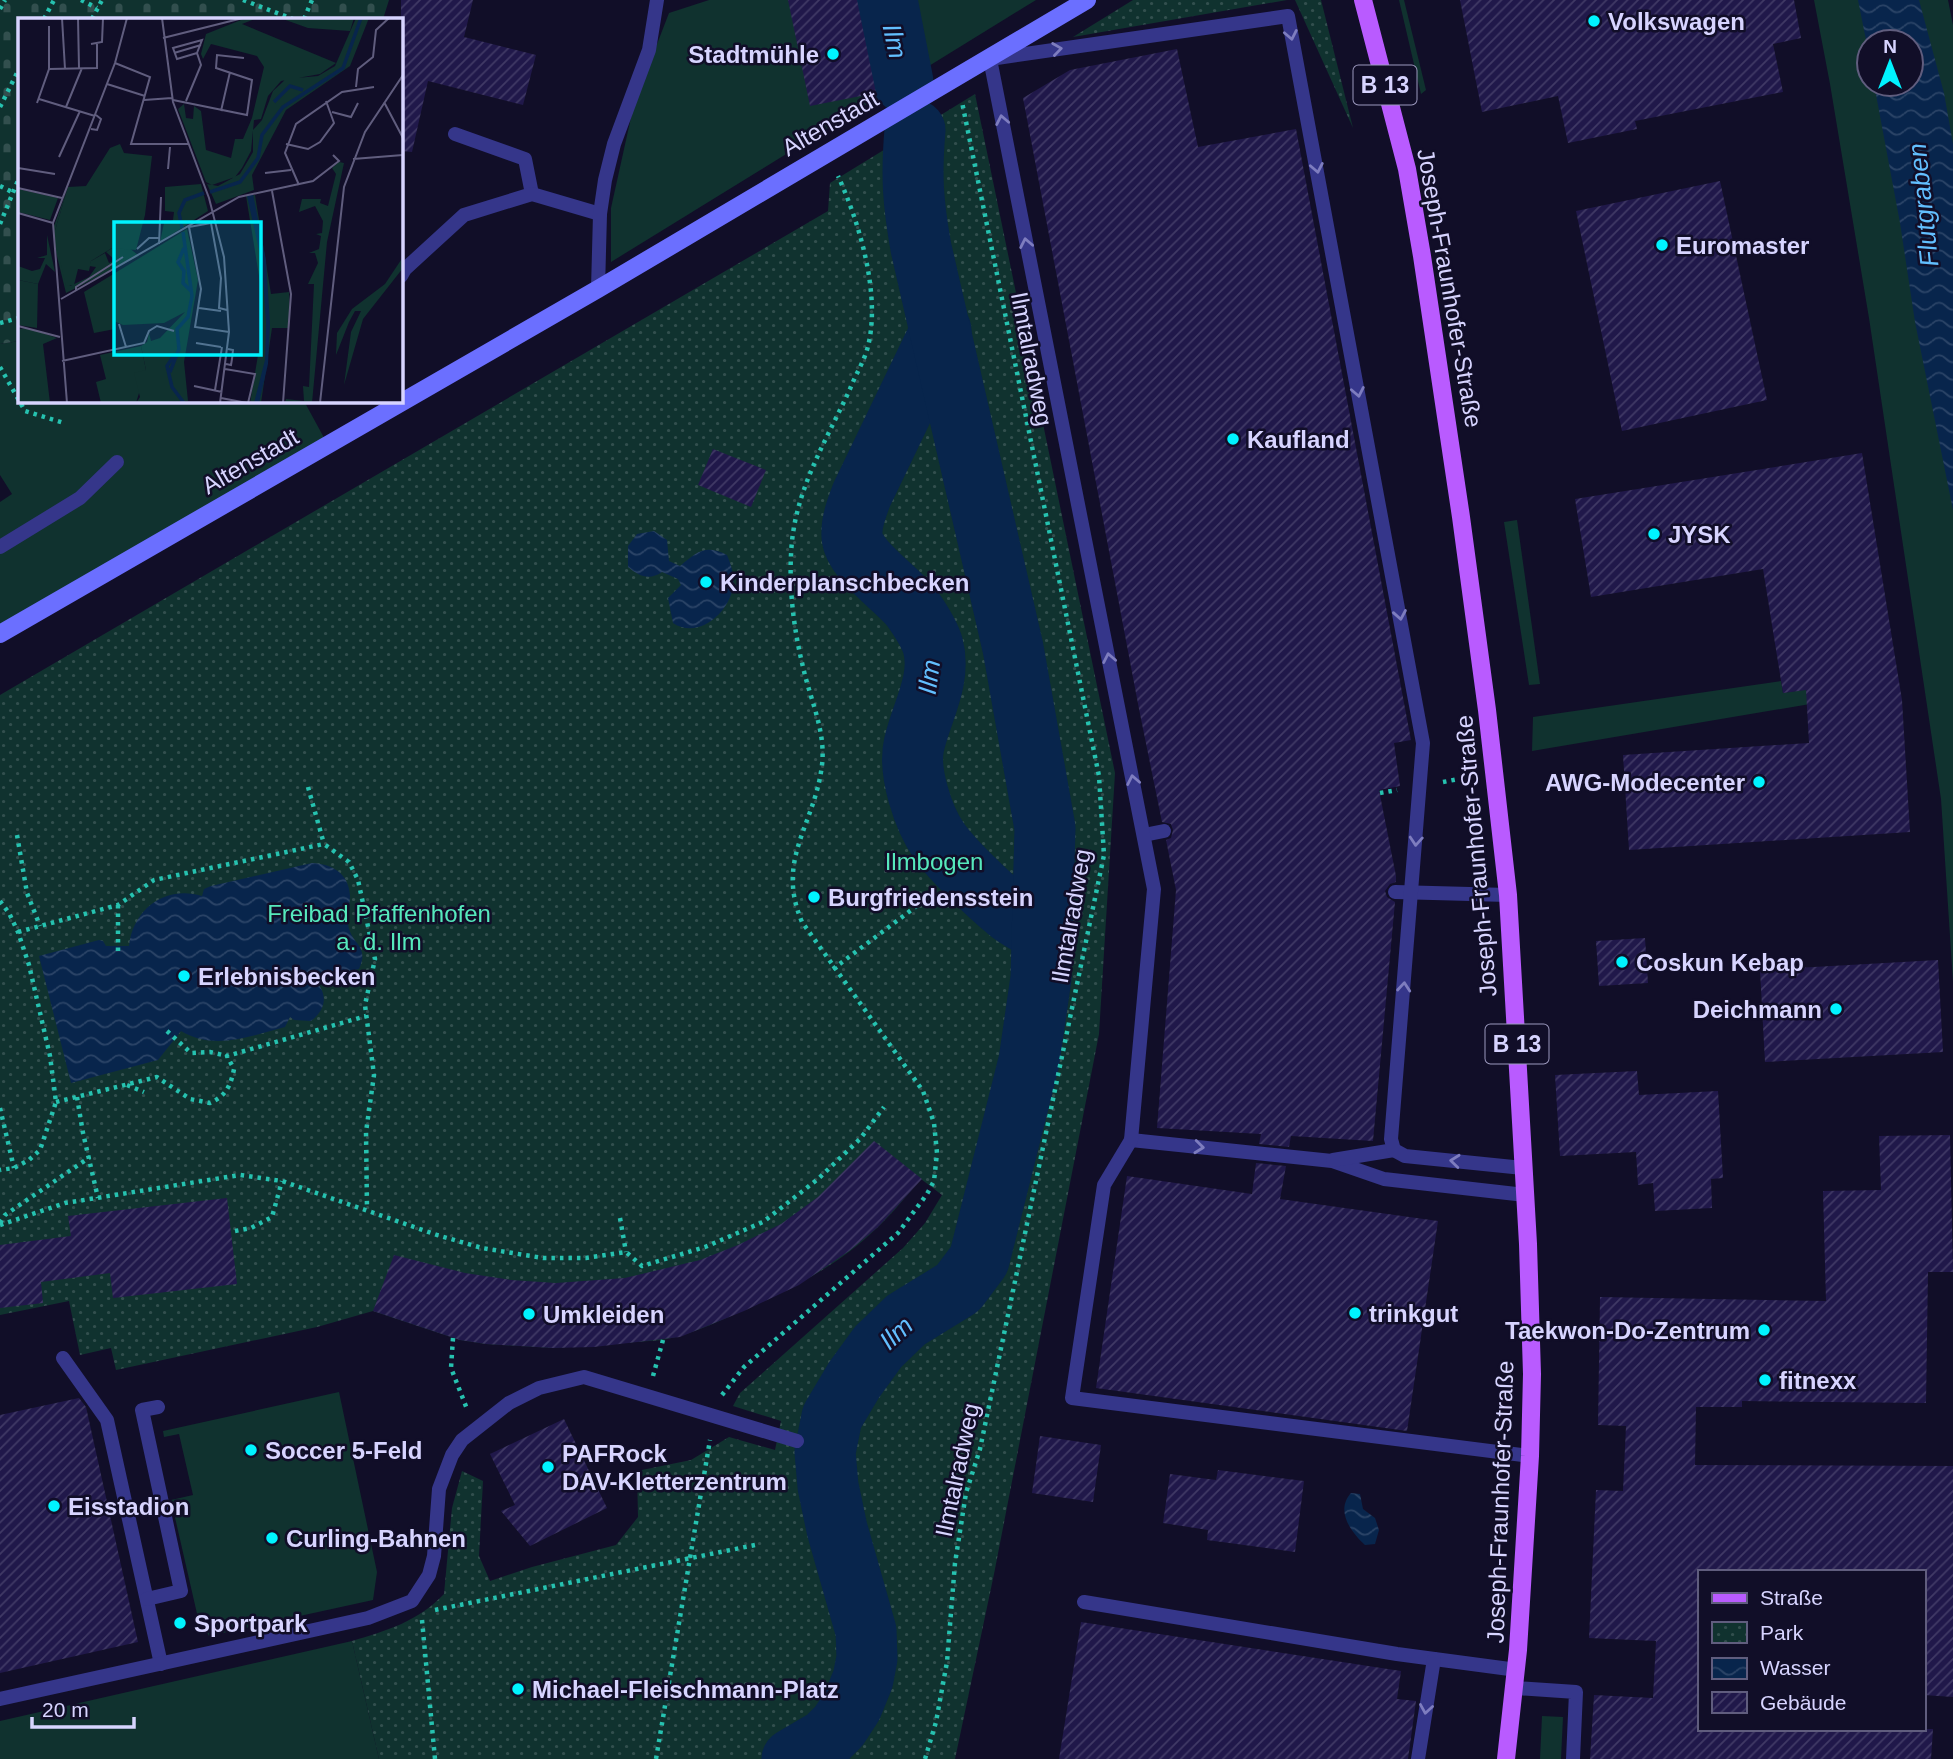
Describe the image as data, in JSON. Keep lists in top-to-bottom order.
{
  "streets": {
    "main road": ["B 13", "Joseph-Fraunhofer-Straße"],
    "street": ["Altenstadt"],
    "path": ["Ilmtalradweg"]
  },
  "crossings": [
    ["Altenstadt", "Ilmtalradweg"]
  ],
  "water": ["Ilm", "Flutgraben"],
  "parks": ["Ilmbogen", "Freibad Pfaffenhofen a. d. Ilm"],
  "places": [
    "Volkswagen",
    "Stadtmühle",
    "Euromaster",
    "Kaufland",
    "JYSK",
    "Kinderplanschbecken",
    "AWG-Modecenter",
    "Burgfriedensstein",
    "Coskun Kebap",
    "Erlebnisbecken",
    "Deichmann",
    "trinkgut",
    "Umkleiden",
    "Taekwon-Do-Zentrum",
    "fitnexx",
    "Soccer 5-Feld",
    "PAFRock DAV-Kletterzentrum",
    "Eisstadion",
    "Curling-Bahnen",
    "Sportpark",
    "Michael-Fleischmann-Platz"
  ],
  "legend": [
    "Straße",
    "Park",
    "Wasser",
    "Gebäude"
  ],
  "scale_bar": "20 m",
  "north": "top"
}
